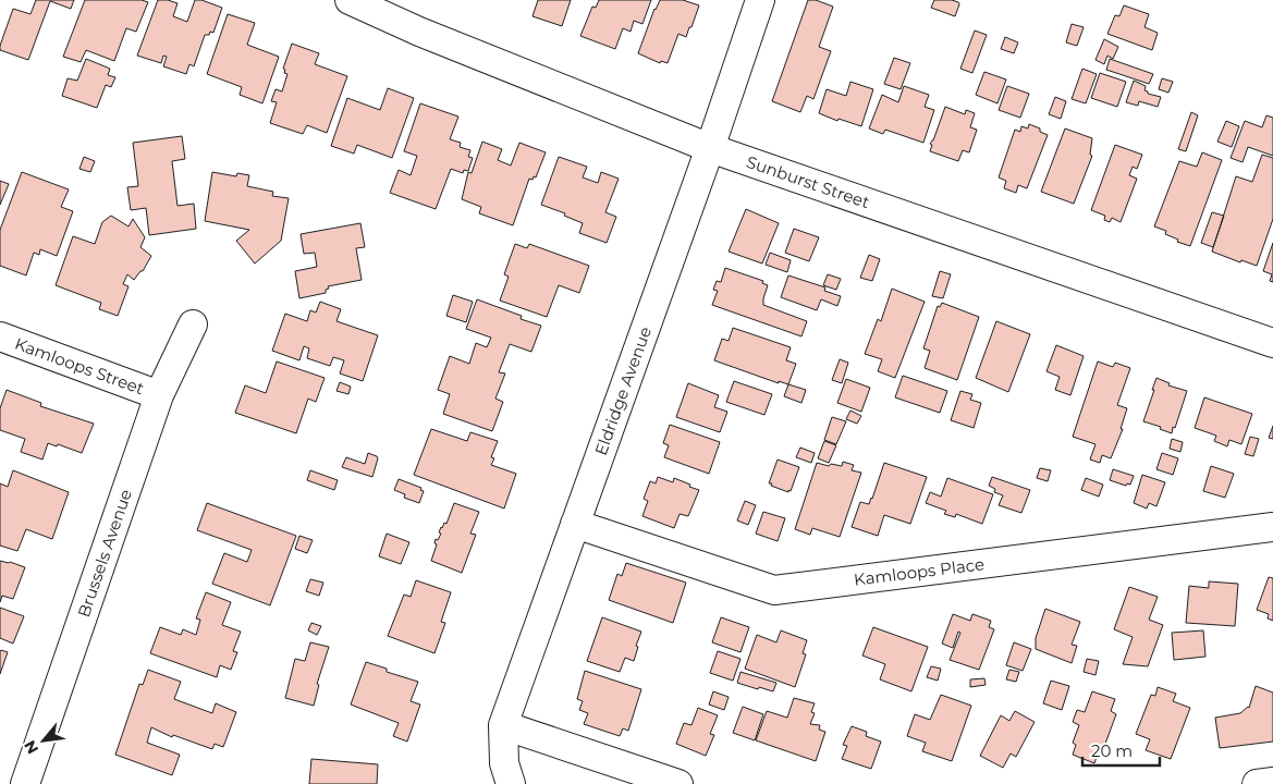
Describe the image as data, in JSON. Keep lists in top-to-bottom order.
{
  "streets": {
    "street": [
      "Sunburst Street",
      "Kamloops Street",
      "Eldridge Avenue",
      "Brussels Avenue",
      "Kamloops Place"
    ]
  },
  "crossings": [
    ["Sunburst Street", "Eldridge Avenue"],
    ["Kamloops Street", "Brussels Avenue"],
    ["Eldridge Avenue", "Kamloops Place"]
  ],
  "scale_bar": "20 m",
  "north": "bottom left"
}
